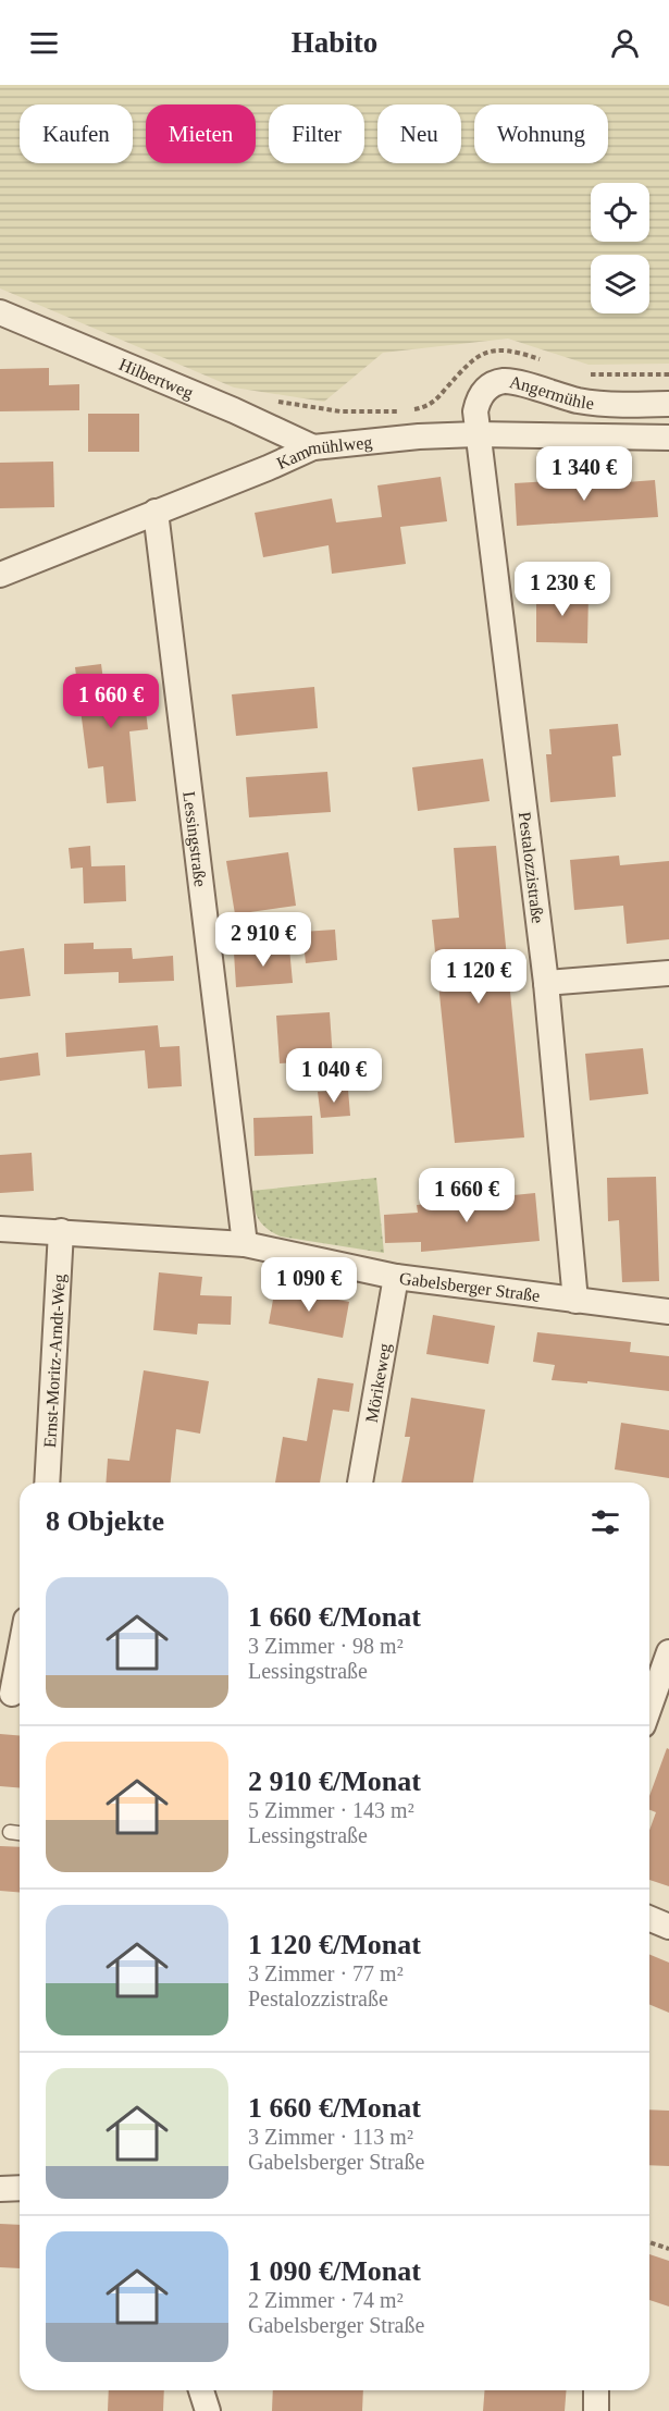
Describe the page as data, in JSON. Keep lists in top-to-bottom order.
{
  "streets": {
    "street": [
      "Hilbertweg",
      "Angermühle",
      "Kammühlweg",
      "Lessingstraße",
      "Pestalozzistraße",
      "Gabelsberger Straße",
      "Ernst-Moritz-Arndt-Weg",
      "Mörikeweg"
    ]
  },
  "crossings": [
    ["Hilbertweg", "Kammühlweg"],
    ["Angermühle", "Kammühlweg"],
    ["Angermühle", "Pestalozzistraße"],
    ["Kammühlweg", "Lessingstraße"],
    ["Kammühlweg", "Pestalozzistraße"],
    ["Lessingstraße", "Gabelsberger Straße"],
    ["Pestalozzistraße", "Gabelsberger Straße"],
    ["Gabelsberger Straße", "Ernst-Moritz-Arndt-Weg"],
    ["Gabelsberger Straße", "Mörikeweg"]
  ],
  "page": {
    "header": "Habito",
    "chip": [
      "Kaufen",
      "Mieten",
      "Filter",
      "Neu",
      "Wohnung"
    ],
    "price": [
      "1 340 €",
      "1 230 €",
      "1 660 €",
      "2 910 €",
      "1 120 €",
      "1 040 €",
      "1 660 €",
      "1 090 €"
    ],
    "heading": "8 Objekte",
    "list": [
      {
        "name": "1 660 €/Monat",
        "note": "3 Zimmer · 98 m² · Lessingstraße"
      },
      {
        "name": "2 910 €/Monat",
        "note": "5 Zimmer · 143 m² · Lessingstraße"
      },
      {
        "name": "1 120 €/Monat",
        "note": "3 Zimmer · 77 m² · Pestalozzistraße"
      },
      {
        "name": "1 660 €/Monat",
        "note": "3 Zimmer · 113 m² · Gabelsberger Straße"
      },
      {
        "name": "1 090 €/Monat",
        "note": "2 Zimmer · 74 m² · Gabelsberger Straße"
      }
    ]
  }
}
